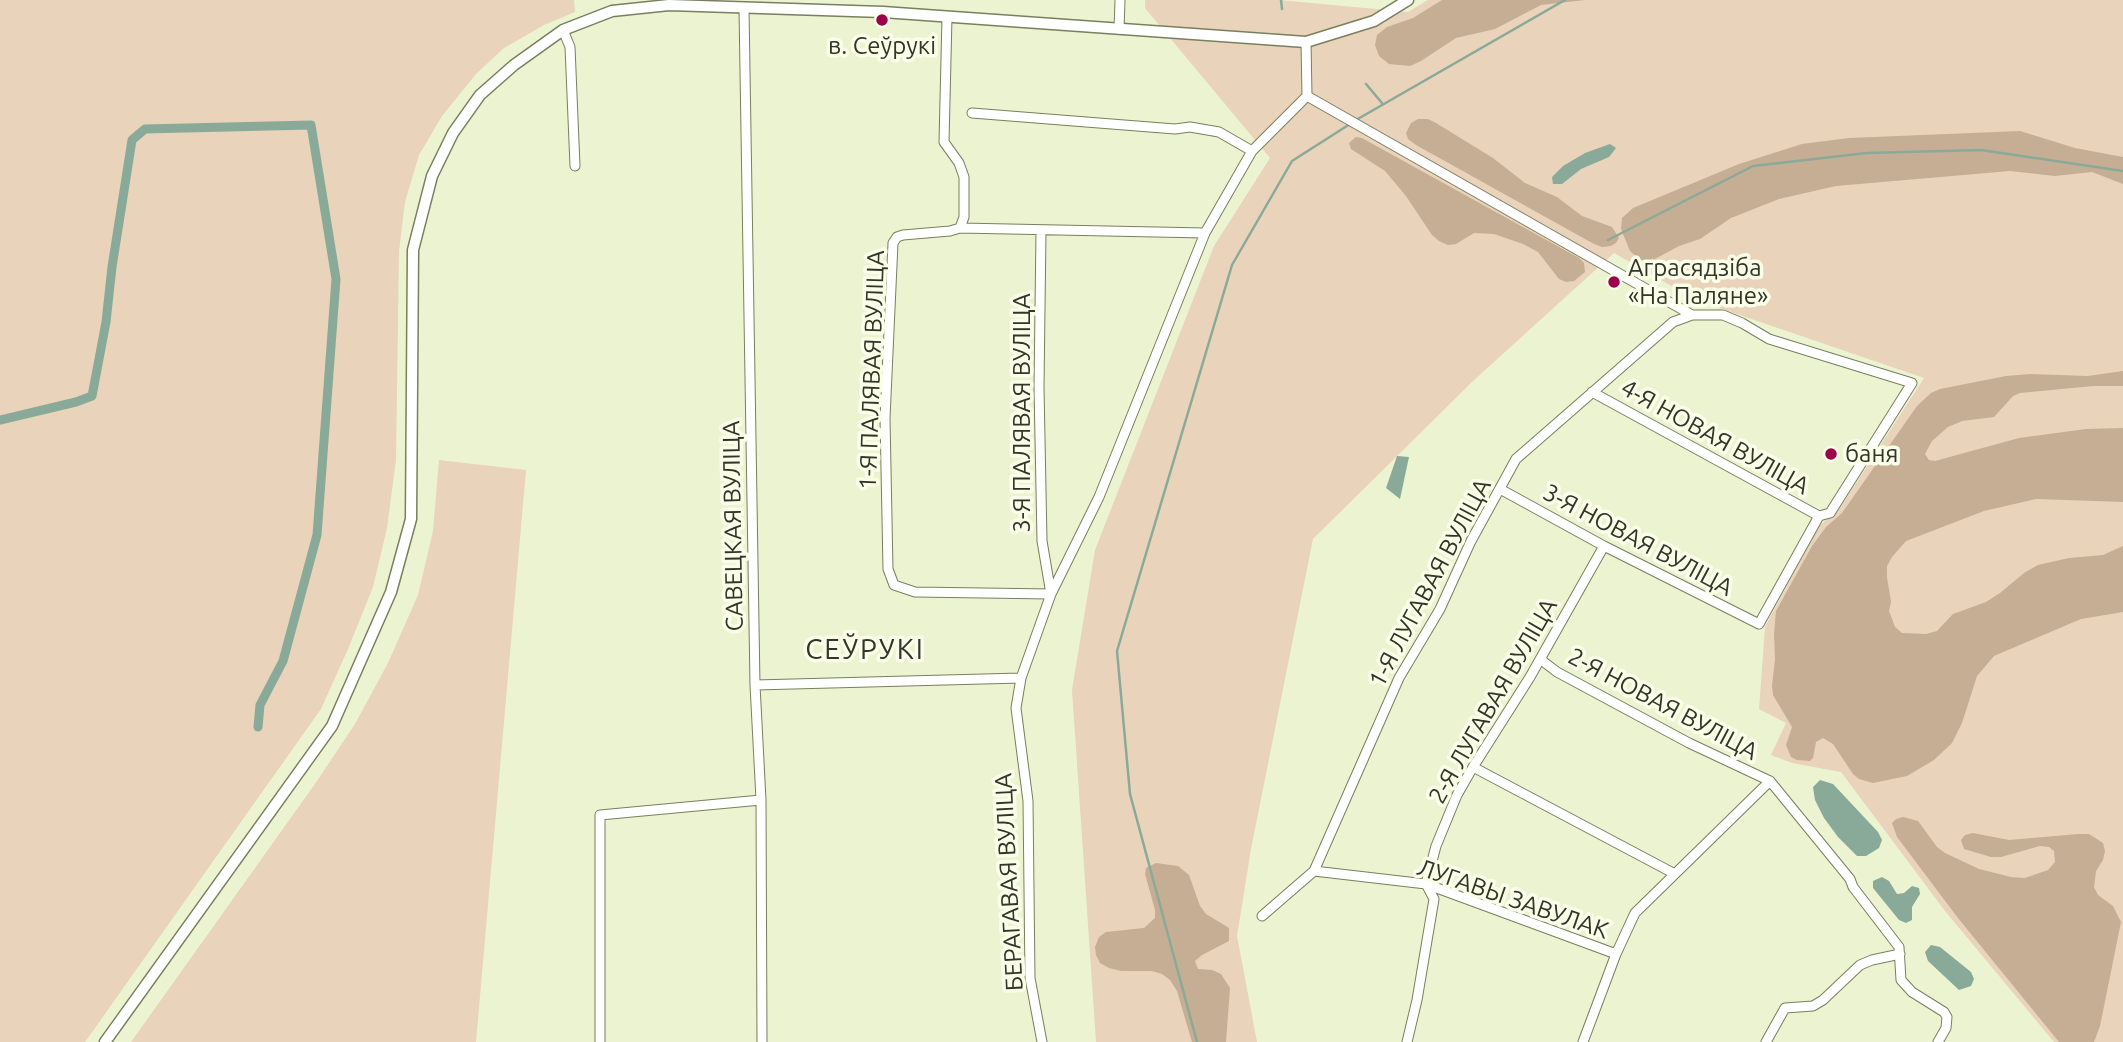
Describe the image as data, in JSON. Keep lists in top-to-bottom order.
{
  "streets": {
    "street": [
      "1-Я ПАЛЯВАЯ ВУЛІЦА",
      "3-Я ПАЛЯВАЯ ВУЛІЦА",
      "4-Я НОВАЯ ВУЛІЦА",
      "САВЕЦКАЯ ВУЛІЦА",
      "3-Я НОВАЯ ВУЛІЦА",
      "1-Я ЛУГАВАЯ ВУЛІЦА",
      "2-Я ЛУГАВАЯ ВУЛІЦА",
      "2-Я НОВАЯ ВУЛІЦА",
      "БЕРАГАВАЯ ВУЛІЦА",
      "ЛУГАВЫ ЗАВУЛАК"
    ]
  },
  "crossings": [
    ["1-Я ПАЛЯВАЯ ВУЛІЦА", "3-Я ПАЛЯВАЯ ВУЛІЦА"],
    ["1-Я ПАЛЯВАЯ ВУЛІЦА", "БЕРАГАВАЯ ВУЛІЦА"],
    ["3-Я ПАЛЯВАЯ ВУЛІЦА", "БЕРАГАВАЯ ВУЛІЦА"],
    ["4-Я НОВАЯ ВУЛІЦА", "3-Я НОВАЯ ВУЛІЦА"],
    ["4-Я НОВАЯ ВУЛІЦА", "1-Я ЛУГАВАЯ ВУЛІЦА"],
    ["3-Я НОВАЯ ВУЛІЦА", "1-Я ЛУГАВАЯ ВУЛІЦА"],
    ["3-Я НОВАЯ ВУЛІЦА", "2-Я ЛУГАВАЯ ВУЛІЦА"],
    ["1-Я ЛУГАВАЯ ВУЛІЦА", "ЛУГАВЫ ЗАВУЛАК"],
    ["2-Я ЛУГАВАЯ ВУЛІЦА", "2-Я НОВАЯ ВУЛІЦА"],
    ["2-Я ЛУГАВАЯ ВУЛІЦА", "ЛУГАВЫ ЗАВУЛАК"]
  ],
  "districts": ["СЕЎРУКІ"],
  "places": ["в. Сеўрукі", "Аграсядзіба «На Паляне»", "баня"]
}
